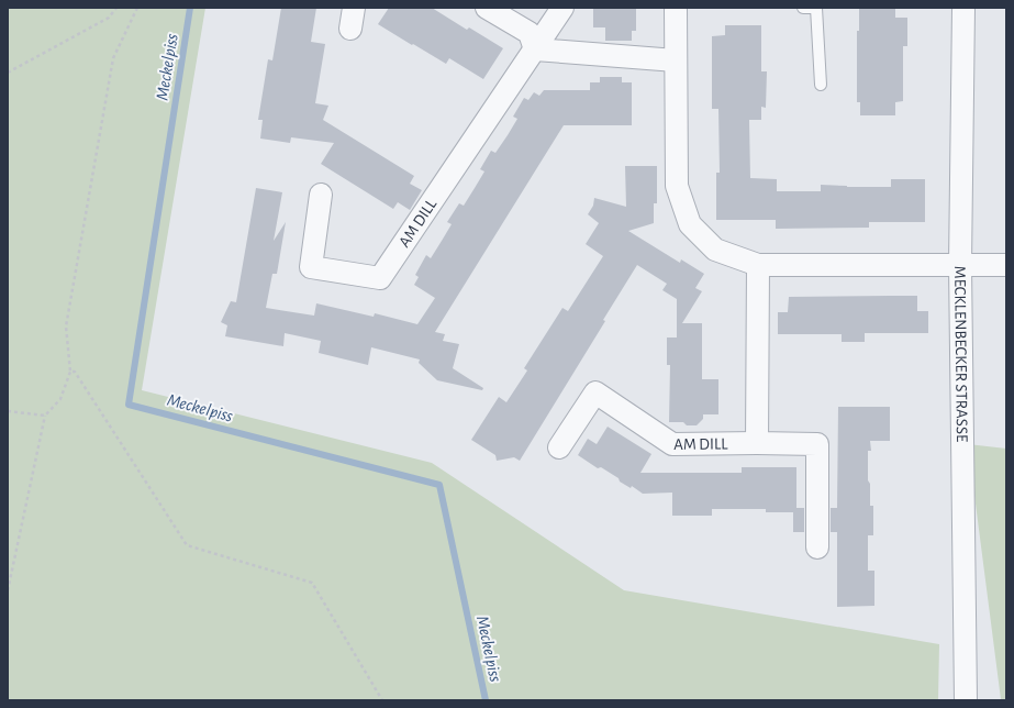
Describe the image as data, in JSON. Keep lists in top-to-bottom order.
{
  "streets": {
    "street": ["AM DILL", "MECKLENBECKER STRASSE"]
  },
  "water": ["Meckelpiss"]
}
